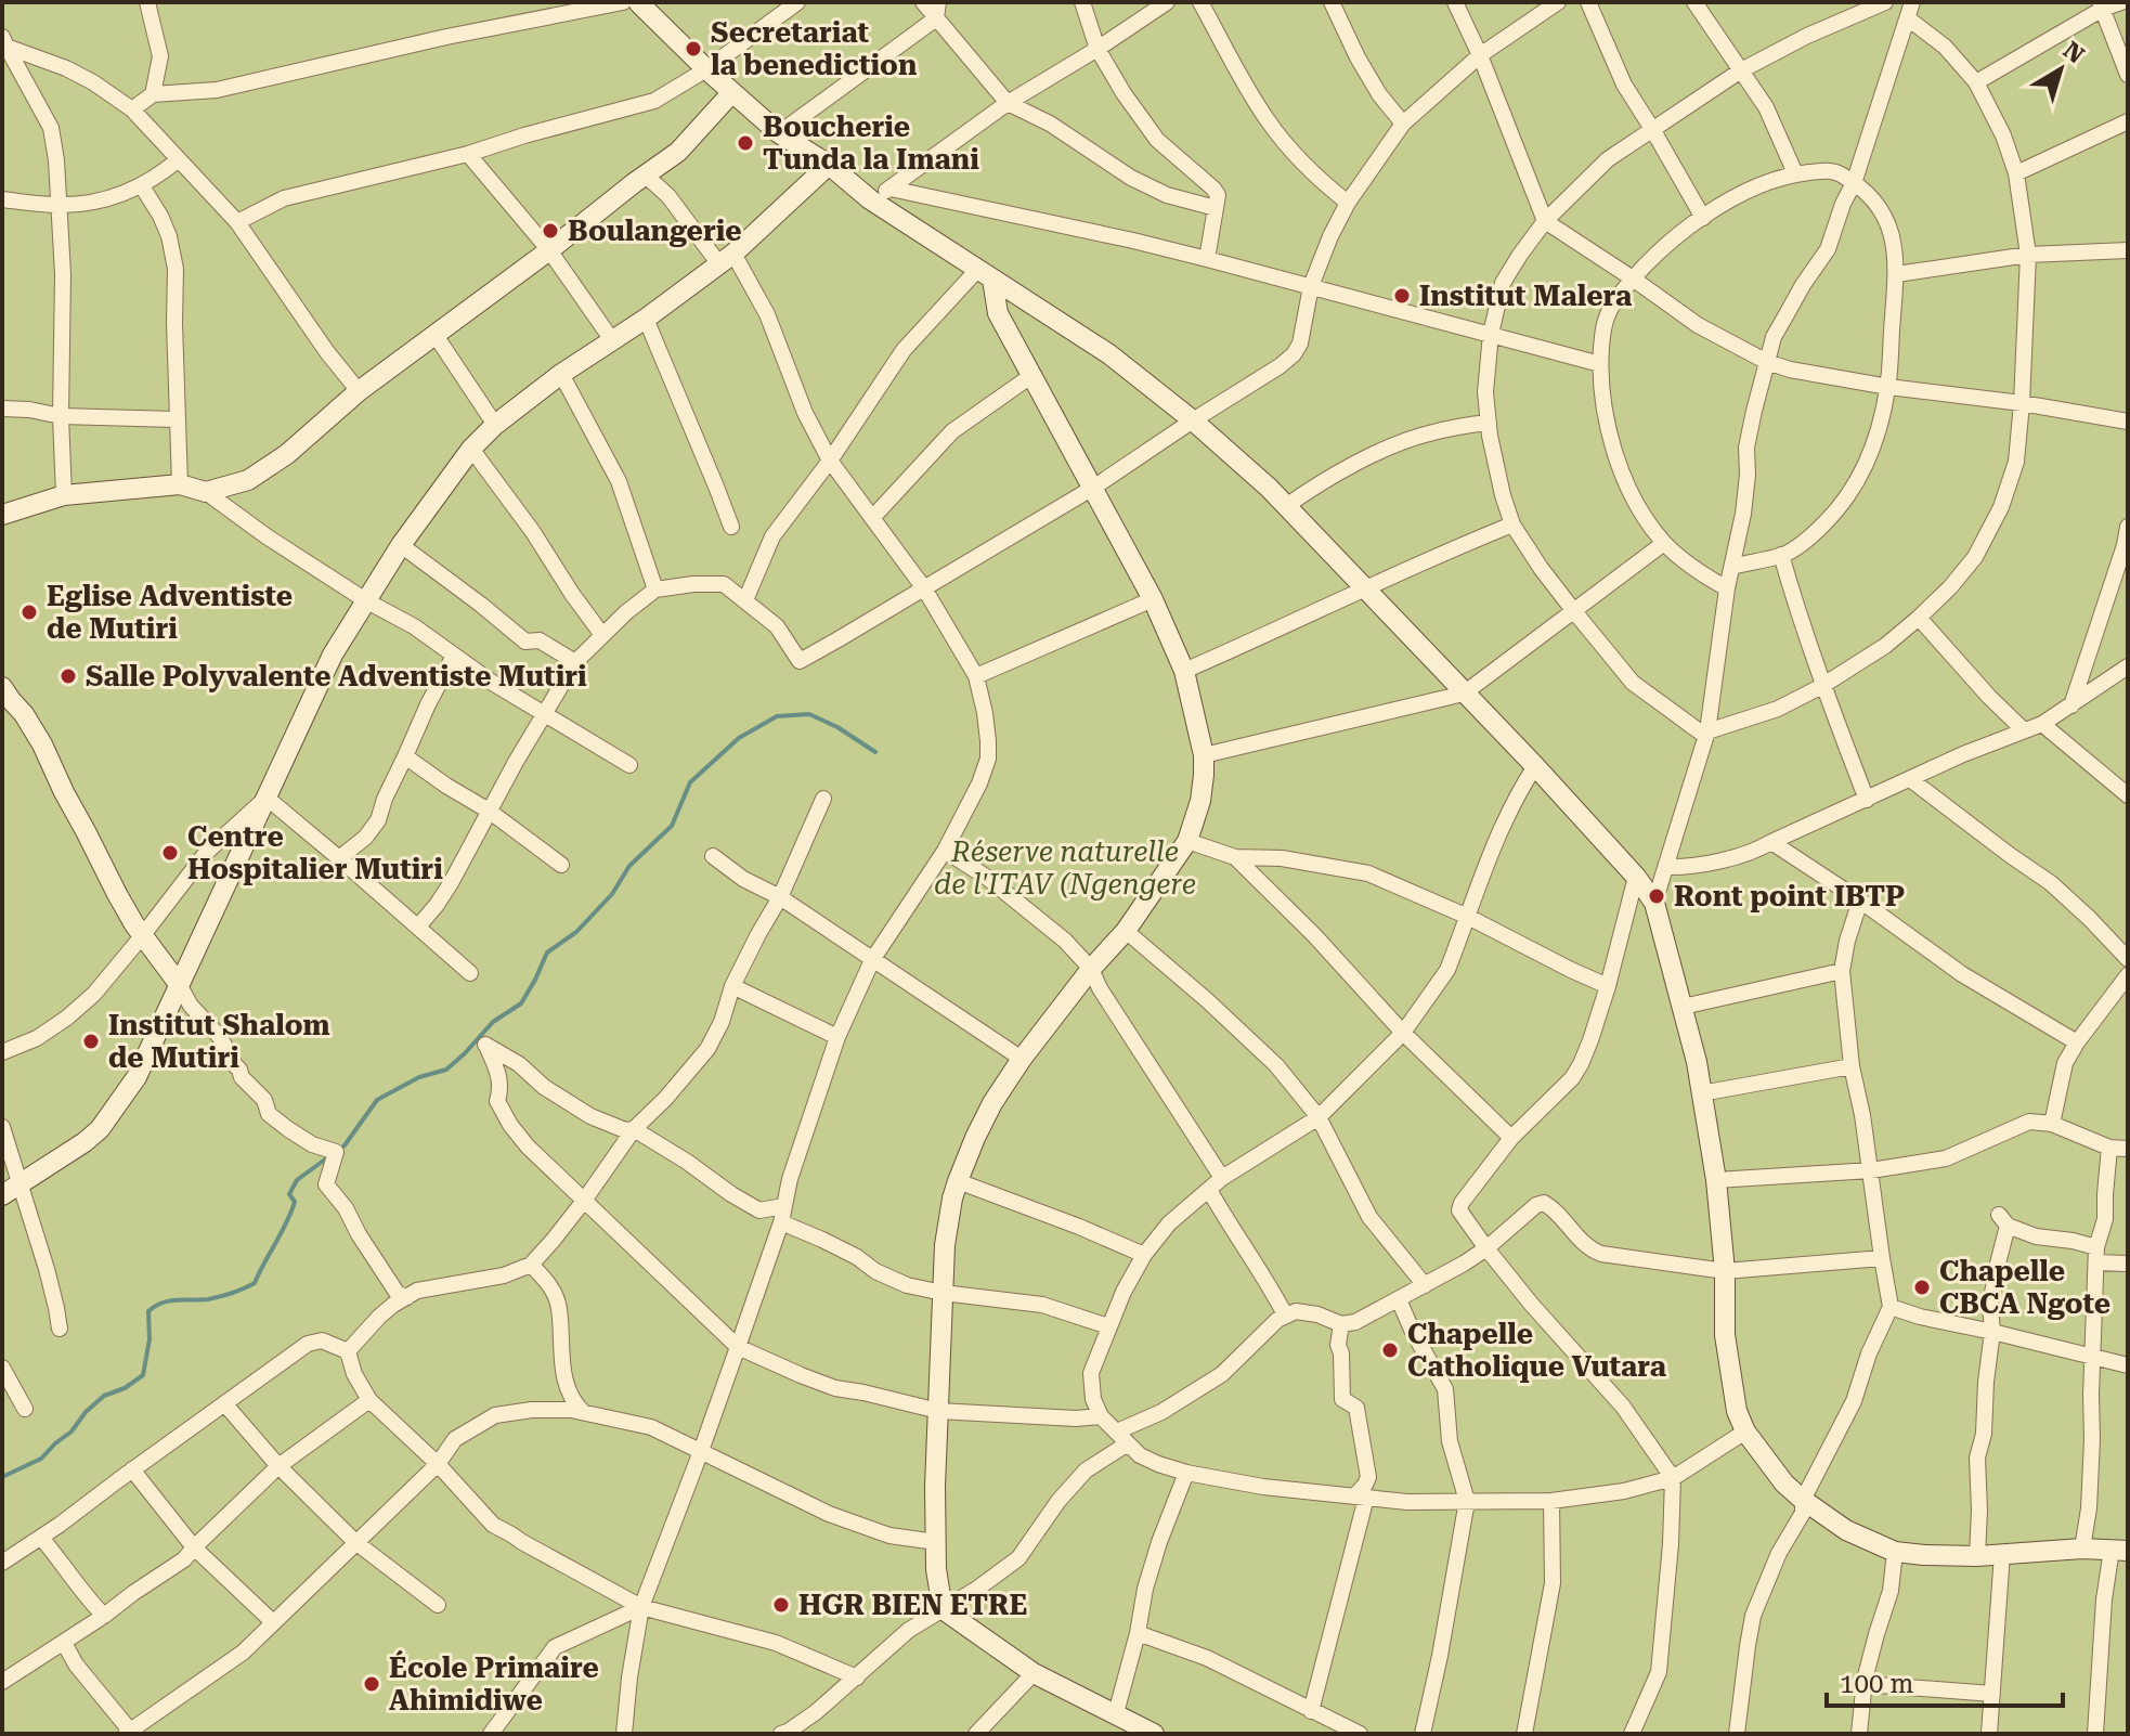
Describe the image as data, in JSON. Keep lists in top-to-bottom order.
{
  "parks": ["Réserve naturelle de l'ITAV (Ngengere"],
  "places": [
    "Secretariat la benediction",
    "Boucherie Tunda la Imani",
    "Boulangerie",
    "Institut Malera",
    "Eglise Adventiste de Mutiri",
    "Salle Polyvalente Adventiste Mutiri",
    "Centre Hospitalier Mutiri",
    "Ront point IBTP",
    "Institut Shalom de Mutiri",
    "Chapelle CBCA Ngote",
    "Chapelle Catholique Vutara",
    "HGR BIEN ETRE",
    "École Primaire Ahimidiwe"
  ],
  "scale_bar": "100 m",
  "north": "top right"
}
